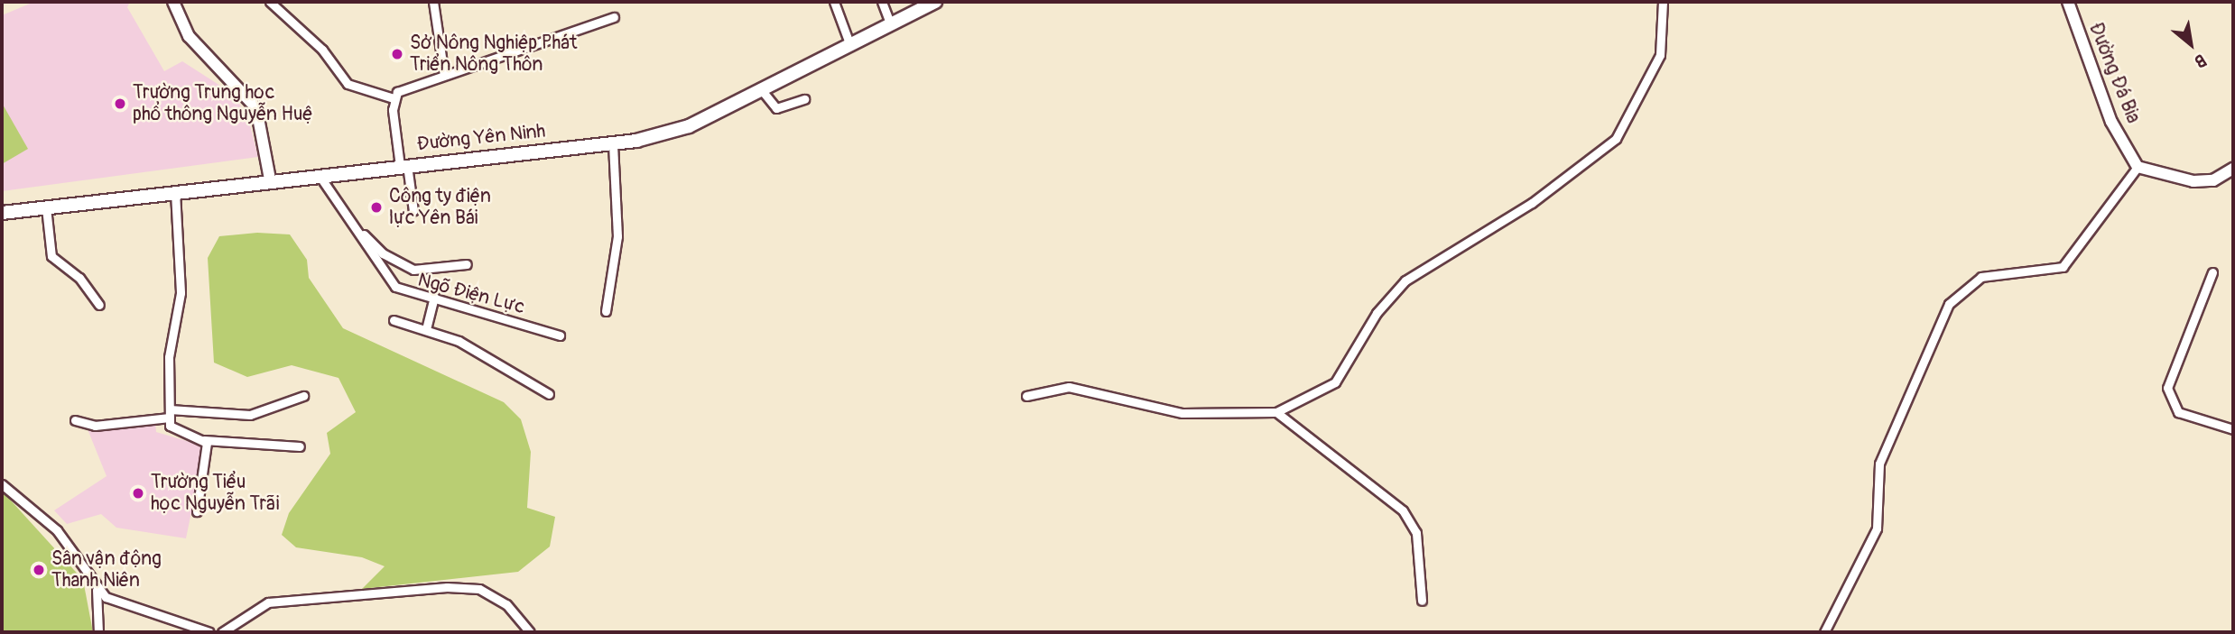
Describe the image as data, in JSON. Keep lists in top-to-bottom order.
{
  "streets": {
    "main road": ["Đường Yên Ninh"],
    "street": ["Đường Đá Bia", "Ngõ Điện Lực"]
  },
  "crossings": [
    ["Đường Yên Ninh", "Ngõ Điện Lực"]
  ],
  "places": [
    "Sở Nông Nghiệp Phát Triển Nông Thôn",
    "Trường Trung học phổ thông Nguyễn Huệ",
    "Công ty điện lực Yên Bái",
    "Trường Tiểu học Nguyễn Trãi",
    "Sân vận động Thanh Niên"
  ],
  "north": "bottom right"
}
